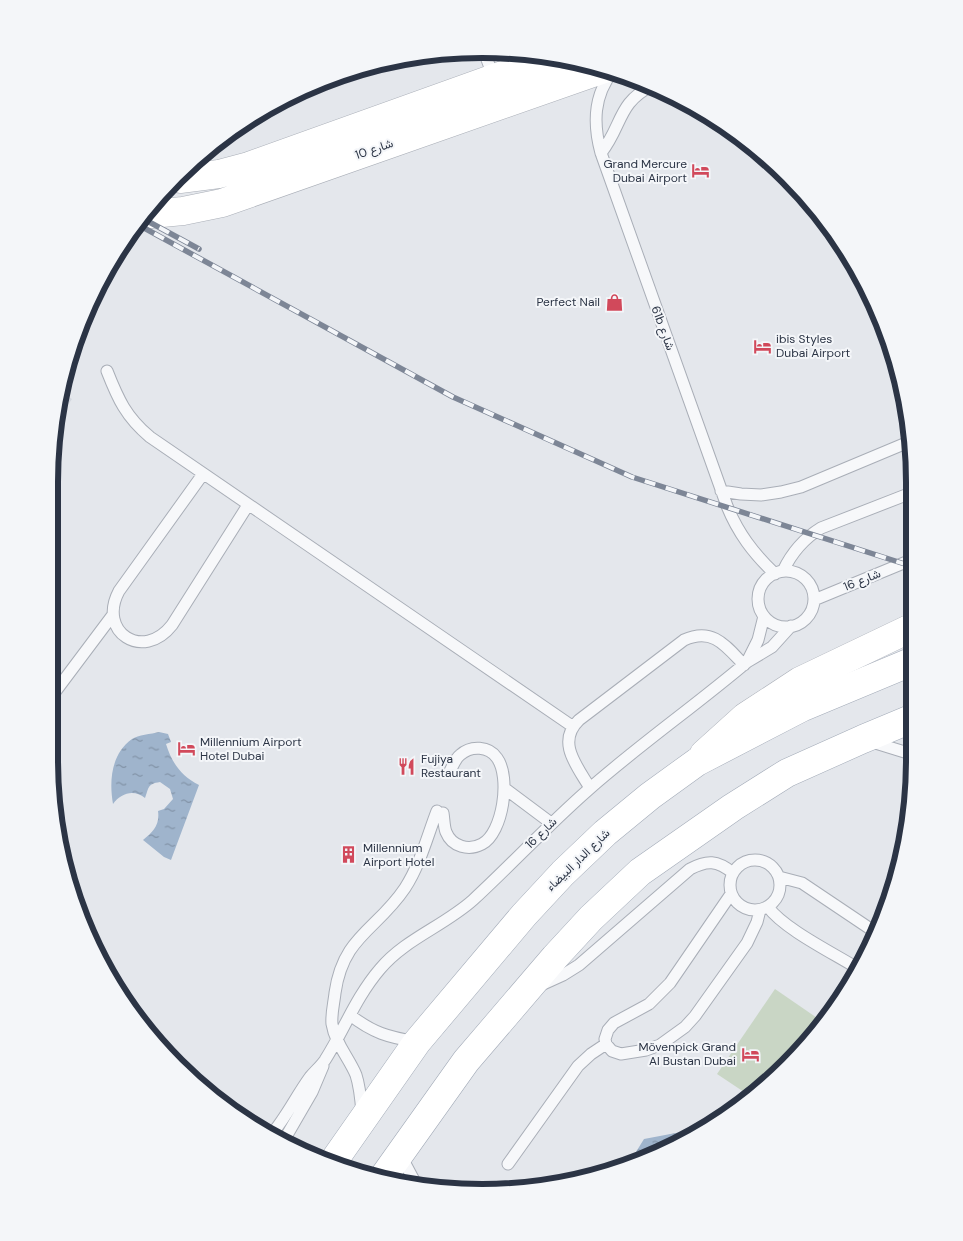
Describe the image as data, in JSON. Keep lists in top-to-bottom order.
{
  "streets": {
    "main road": ["شارع 10", "شارع الدار البيضاء"],
    "lane": ["61b شارع", "شارع 16"]
  },
  "crossings": [
    ["61b شارع", "شارع 16"]
  ],
  "places": {
    "hotel": [
      "Grand Mercure Dubai Airport",
      "ibis Styles Dubai Airport",
      "Millennium Airport Hotel Dubai",
      "Mövenpick Grand Al Bustan Dubai"
    ],
    "shop": ["Perfect Nail"],
    "restaurant": ["Fujiya Restaurant"],
    "building": ["Millennium Airport Hotel"]
  }
}
